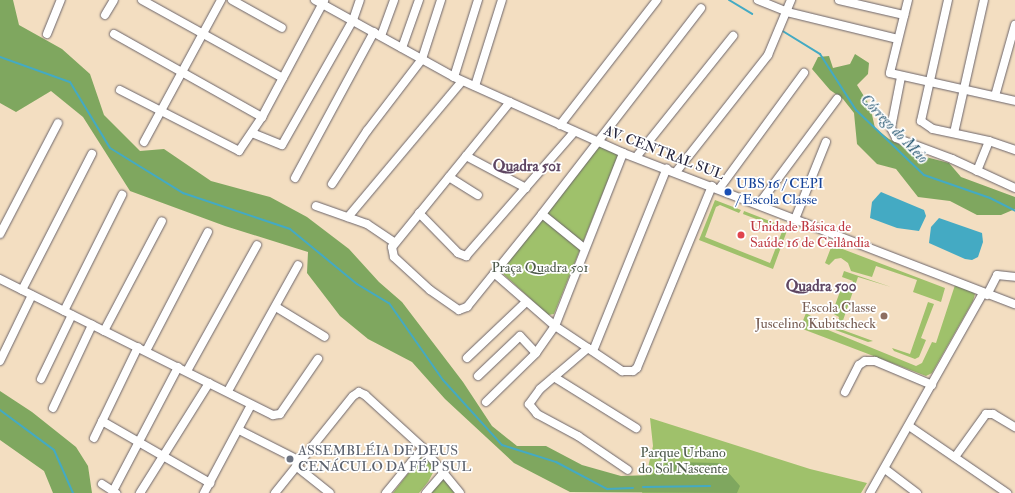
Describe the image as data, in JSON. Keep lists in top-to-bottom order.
{
  "streets": {
    "street": ["AV. CENTRAL SUL"]
  },
  "districts": ["Quadra 501", "Quadra 500"],
  "water": ["Córrego do Meio"],
  "parks": ["Praça Quadra 501", "Parque Urbano do Sol Nascente"],
  "places": [
    "UBS 16 / CEPI / Escola Classe",
    "Unidade Básica de Saúde 16 de Ceilândia",
    "Escola Classe Juscelino Kubitscheck",
    "ASSEMBLÉIA DE DEUS CENÁCULO DA FÉ P SUL"
  ]
}
